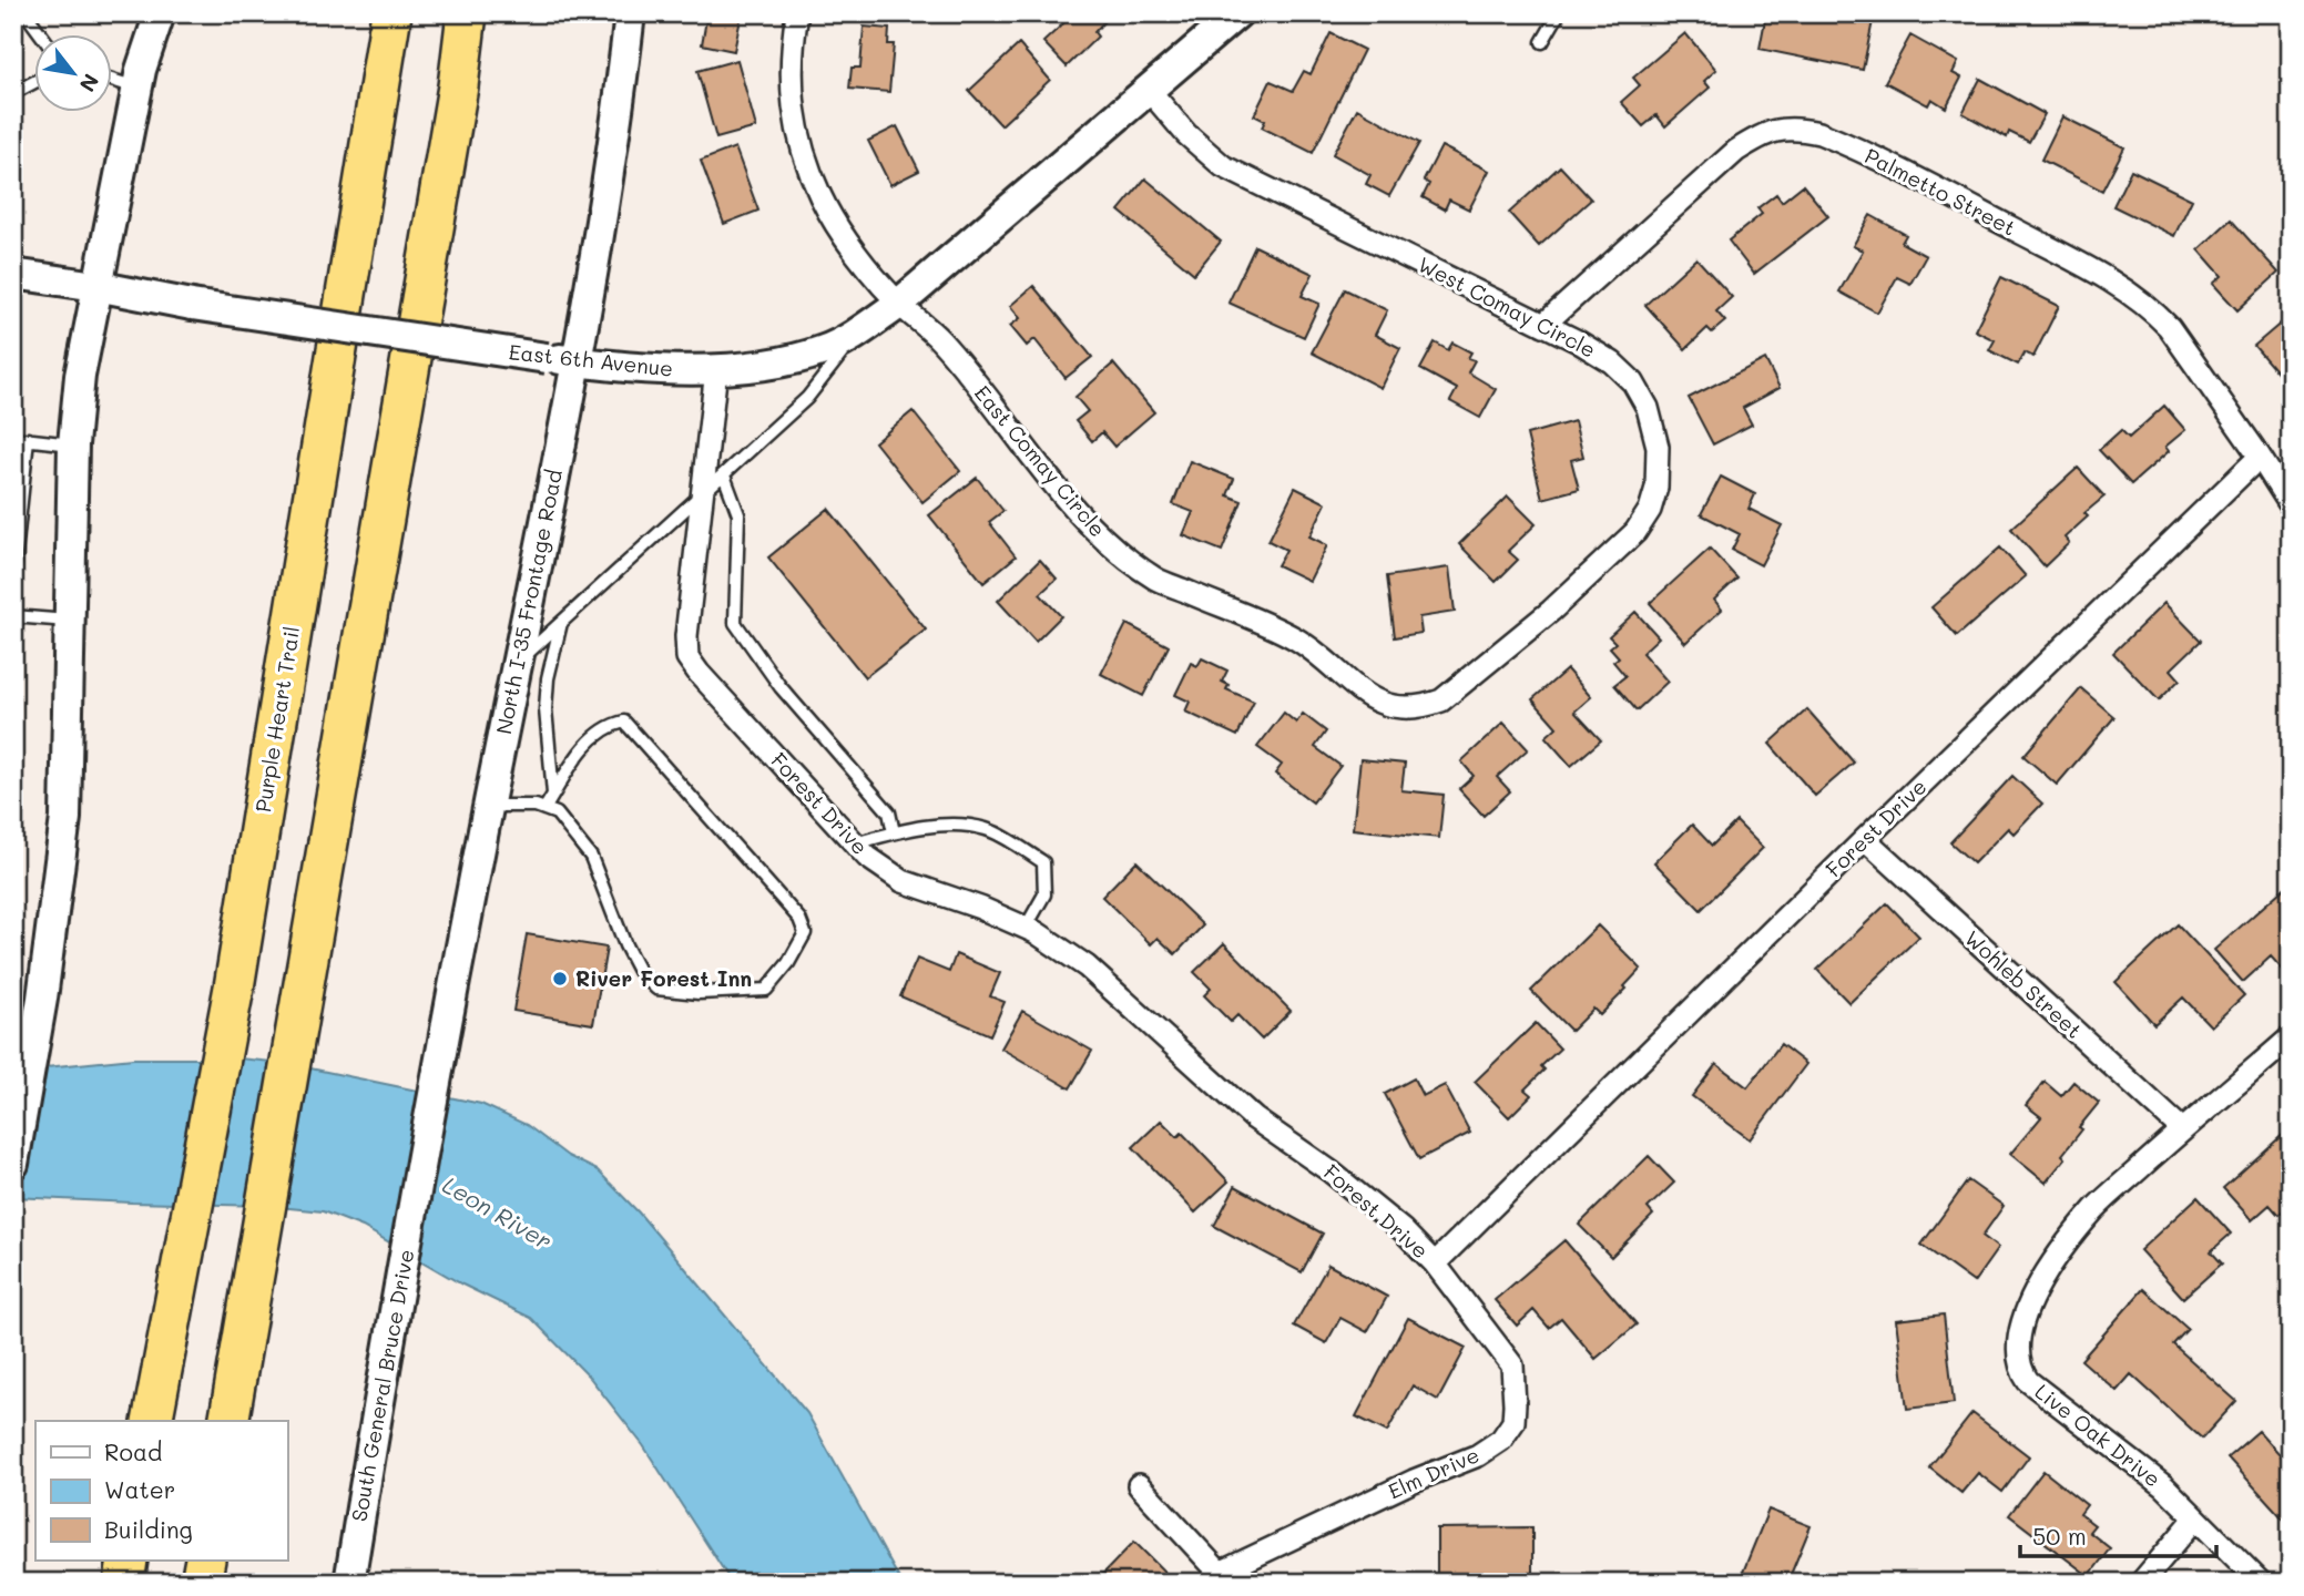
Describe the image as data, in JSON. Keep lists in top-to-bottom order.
{
  "streets": {
    "highway": ["Purple Heart Trail"],
    "main road": ["East 6th Avenue", "North I-35 Frontage Road", "South General Bruce Drive"],
    "street": [
      "Palmetto Street",
      "West Comay Circle",
      "East Comay Circle",
      "Forest Drive",
      "Wohleb Street",
      "Live Oak Drive",
      "Elm Drive"
    ]
  },
  "crossings": [
    ["Palmetto Street", "West Comay Circle"],
    ["Palmetto Street", "Forest Drive"],
    ["West Comay Circle", "East 6th Avenue"],
    ["West Comay Circle", "East Comay Circle"],
    ["East 6th Avenue", "East Comay Circle"],
    ["East 6th Avenue", "North I-35 Frontage Road"],
    ["East 6th Avenue", "Forest Drive"],
    ["North I-35 Frontage Road", "South General Bruce Drive"],
    ["Forest Drive", "Wohleb Street"],
    ["Forest Drive", "Elm Drive"],
    ["Wohleb Street", "Live Oak Drive"]
  ],
  "water": ["Leon River"],
  "places": ["River Forest Inn"],
  "legend": ["Road", "Water", "Building"],
  "scale_bar": "50 m",
  "north": "bottom right"
}
